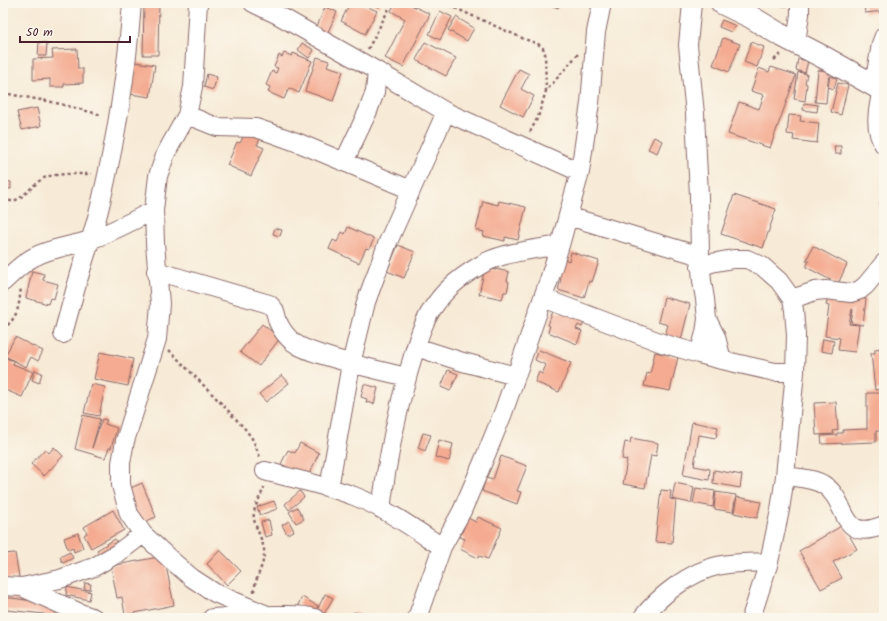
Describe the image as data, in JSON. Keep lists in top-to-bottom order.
{
  "scale_bar": "50 m"
}
